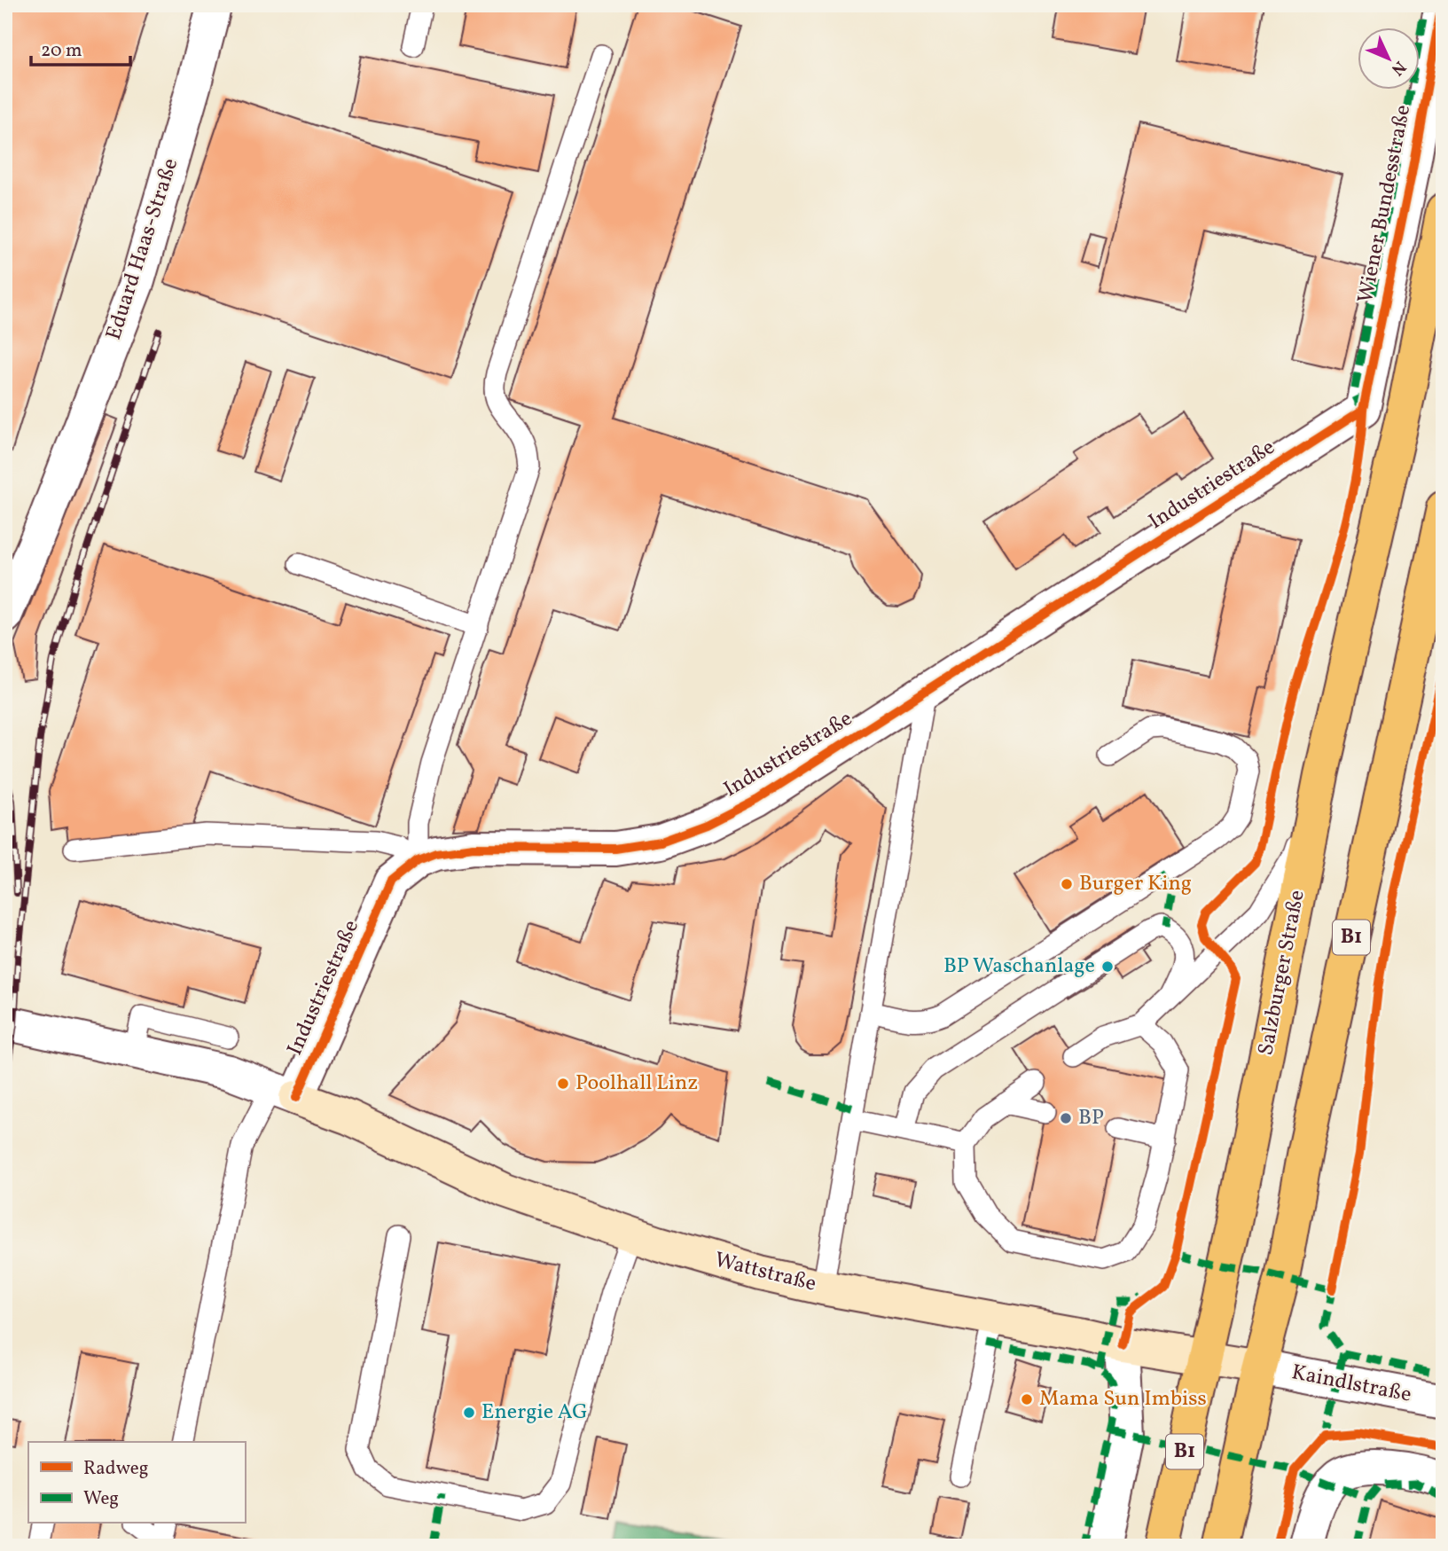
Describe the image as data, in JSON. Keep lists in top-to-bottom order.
{
  "streets": {
    "main road": ["B1", "Salzburger Straße"],
    "street": [
      "Wiener Bundesstraße",
      "Eduard Haas-Straße",
      "Industriestraße",
      "Wattstraße",
      "Kaindlstraße"
    ]
  },
  "crossings": [
    ["Wiener Bundesstraße", "Industriestraße"],
    ["Industriestraße", "Wattstraße"],
    ["B1", "Wattstraße"],
    ["B1", "Kaindlstraße"],
    ["Salzburger Straße", "Wattstraße"],
    ["Wattstraße", "Kaindlstraße"]
  ],
  "places": [
    "Burger King",
    "BP Waschanlage",
    "Poolhall Linz",
    "BP",
    "Mama Sun Imbiss",
    "Energie AG"
  ],
  "legend": ["Radweg", "Weg"],
  "scale_bar": "20 m",
  "north": "bottom right"
}
